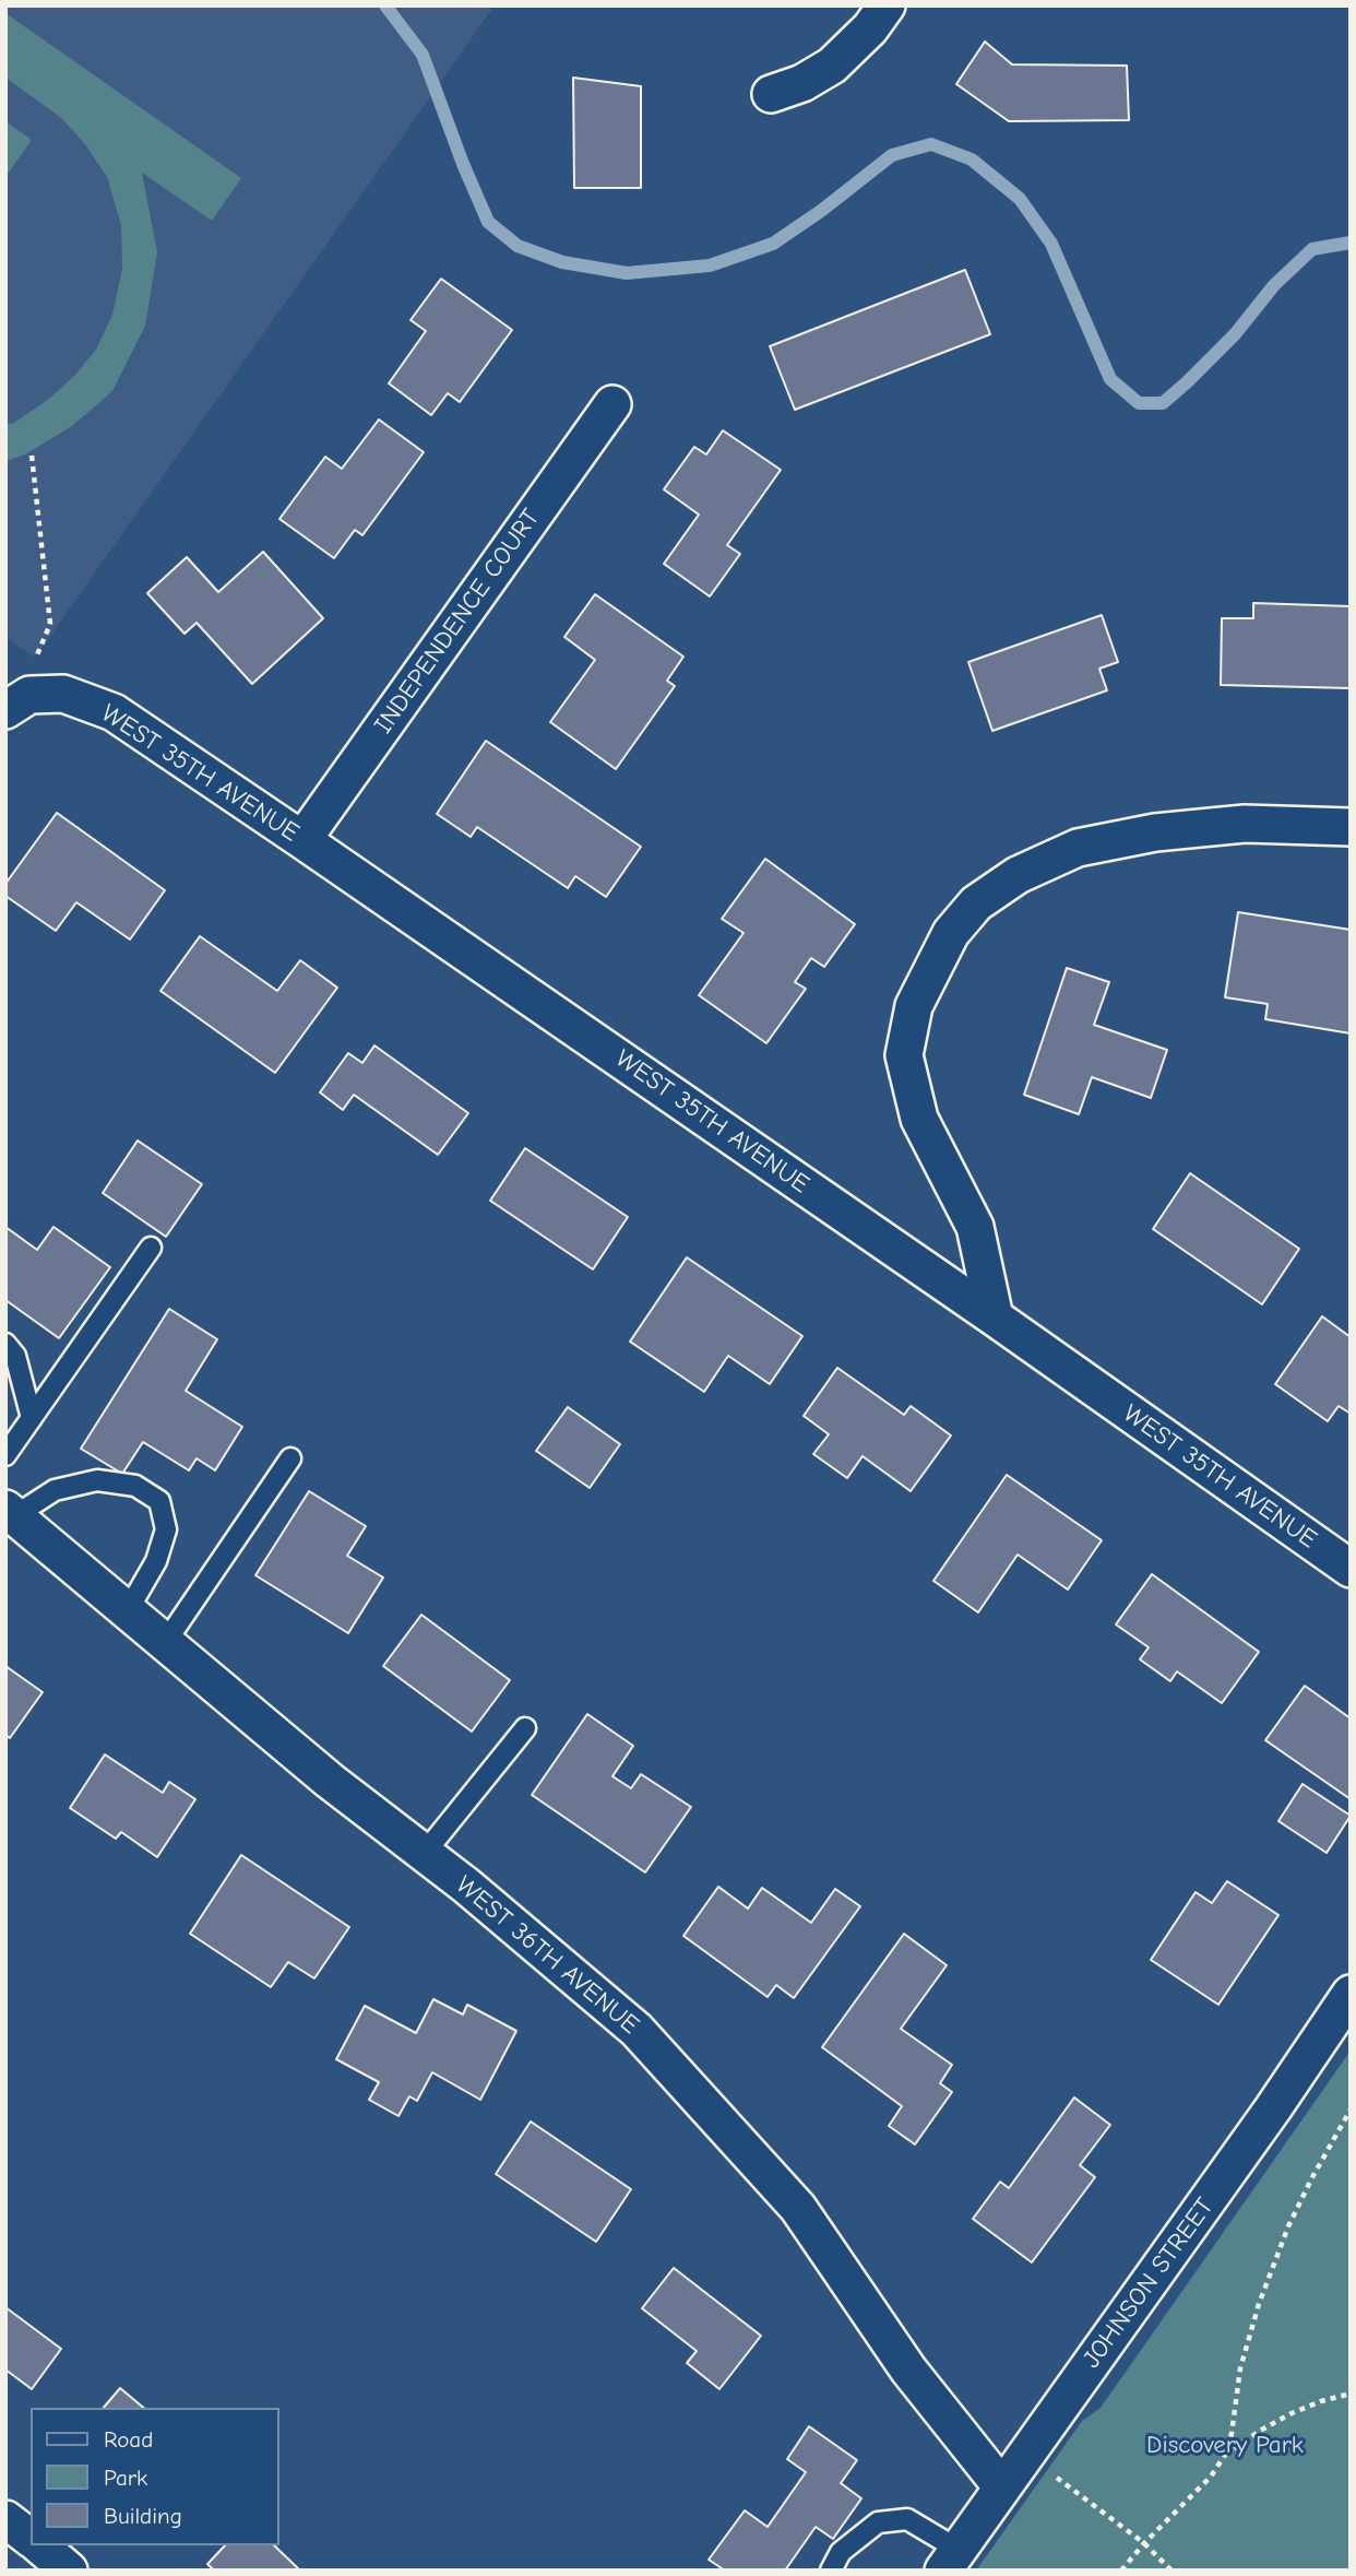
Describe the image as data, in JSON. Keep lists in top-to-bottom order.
{
  "streets": {
    "street": [
      "INDEPENDENCE COURT",
      "WEST 35TH AVENUE",
      "WEST 36TH AVENUE",
      "JOHNSON STREET"
    ]
  },
  "crossings": [
    ["INDEPENDENCE COURT", "WEST 35TH AVENUE"],
    ["WEST 36TH AVENUE", "JOHNSON STREET"]
  ],
  "parks": ["Discovery Park"],
  "legend": ["Road", "Park", "Building"]
}
